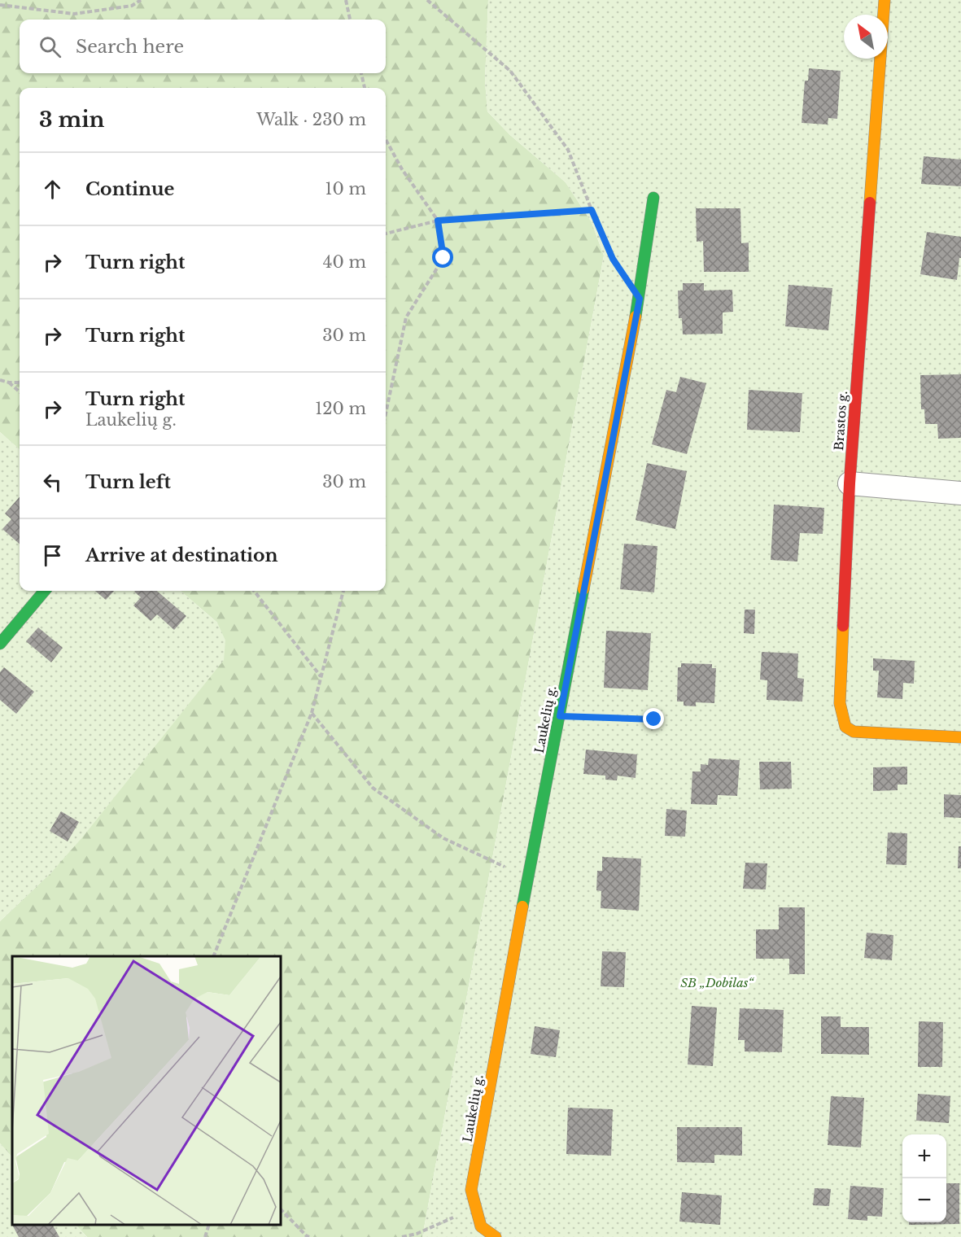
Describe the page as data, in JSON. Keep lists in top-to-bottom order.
{
  "streets": {
    "street": ["Brastos g.", "Laukelių g."]
  },
  "parks": ["SB „Dobilas“"],
  "north": "top left",
  "page": {
    "search": "Search here",
    "heading": ["3 min", "Walk · 230 m"],
    "list": [
      ["Continue", "10 m"],
      ["Turn right", "40 m"],
      ["Turn right", "30 m"],
      ["Turn right", "Laukelių g.", "120 m"],
      ["Turn left", "30 m"],
      "Arrive at destination"
    ],
    "map_buttons": ["+", "−"]
  }
}
